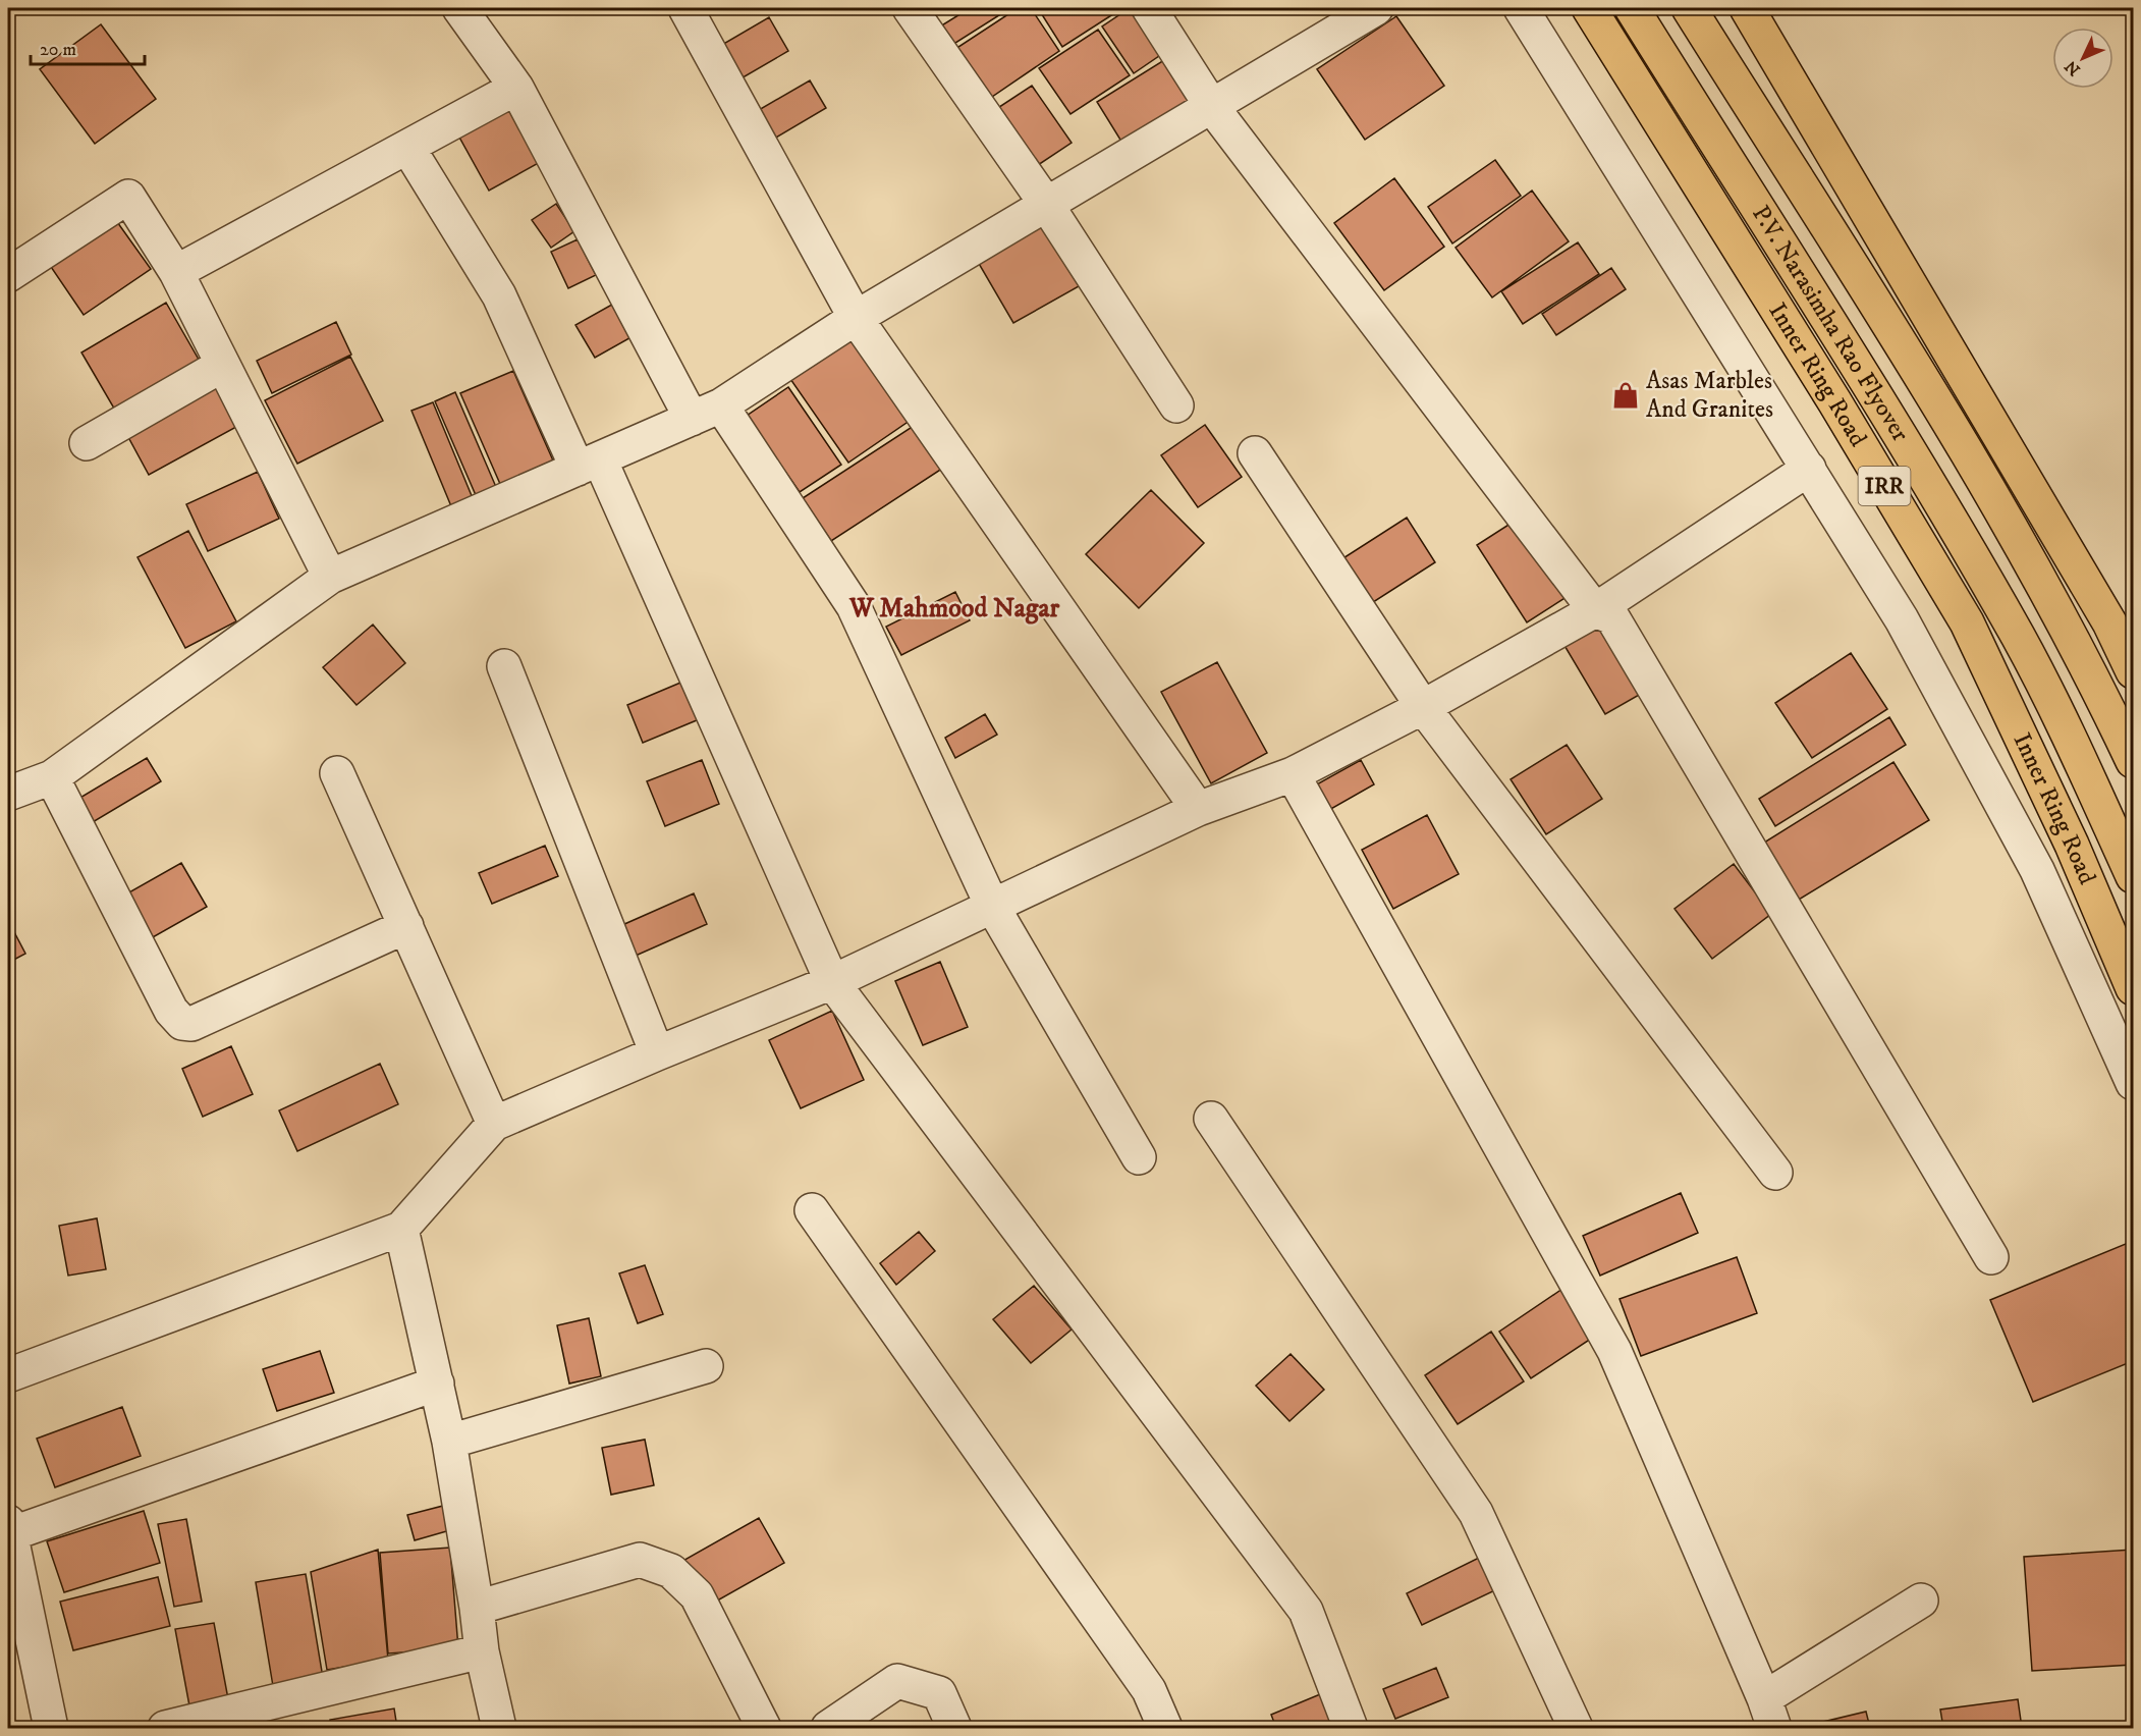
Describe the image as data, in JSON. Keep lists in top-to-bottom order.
{
  "streets": {
    "main road": ["P.V. Narasimha Rao Flyover", "Inner Ring Road", "IRR"]
  },
  "districts": ["W Mahmood Nagar"],
  "places": {
    "shop": ["Asas Marbles And Granites"]
  },
  "scale_bar": "20 m",
  "north": "bottom left"
}
